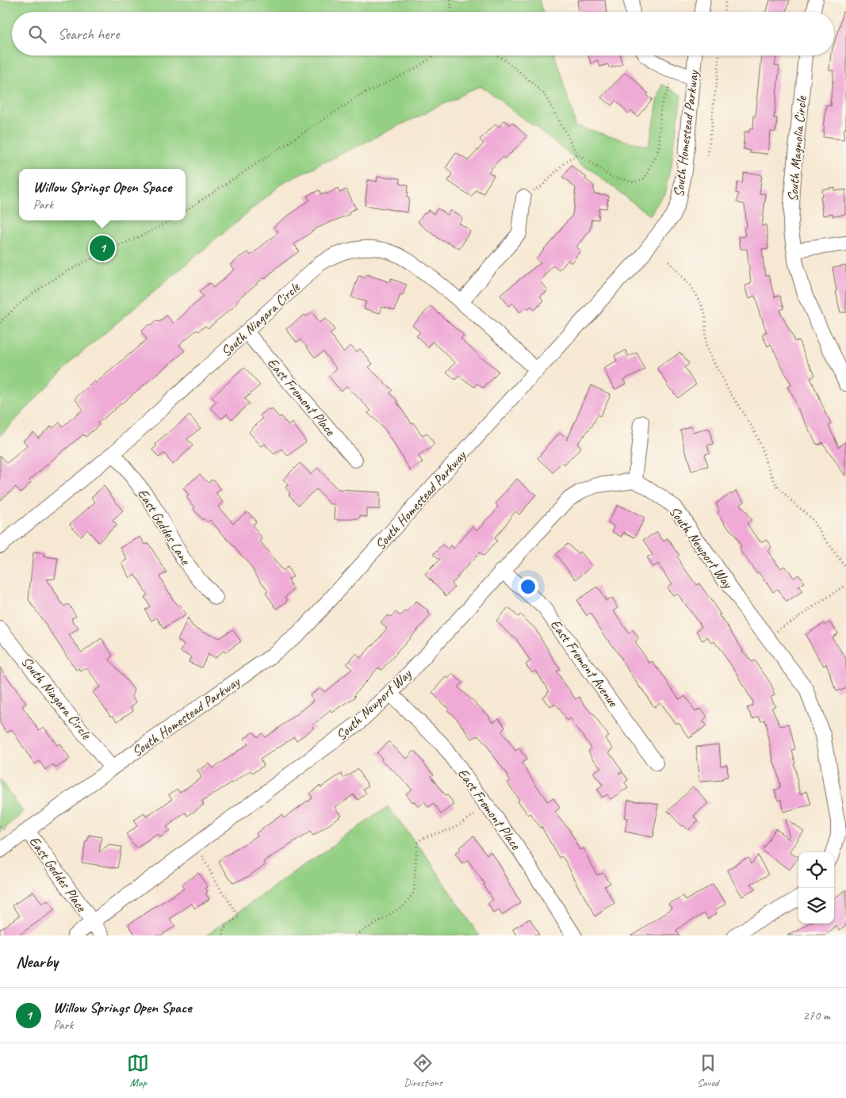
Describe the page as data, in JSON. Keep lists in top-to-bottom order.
{
  "streets": {
    "street": [
      "South Homestead Parkway",
      "South Magnolia Circle",
      "South Niagara Circle",
      "East Fremont Place",
      "East Geddes Lane",
      "South Newport Way",
      "East Fremont Avenue",
      "East Geddes Place"
    ]
  },
  "crossings": [
    ["South Homestead Parkway", "South Niagara Circle"],
    ["South Homestead Parkway", "East Geddes Place"],
    ["South Niagara Circle", "East Fremont Place"],
    ["South Niagara Circle", "East Geddes Lane"],
    ["East Fremont Place", "South Newport Way"],
    ["South Newport Way", "East Fremont Avenue"],
    ["South Newport Way", "East Geddes Place"]
  ],
  "page": {
    "search": "Search here",
    "popup": ["Willow Springs Open Space", "Park"],
    "pins": "1",
    "heading": "Nearby",
    "list": [
      {
        "mark": "1",
        "name": "Willow Springs Open Space",
        "note": "Park",
        "value": "270 m"
      }
    ],
    "nav": ["Map", "Directions", "Saved"]
  }
}
